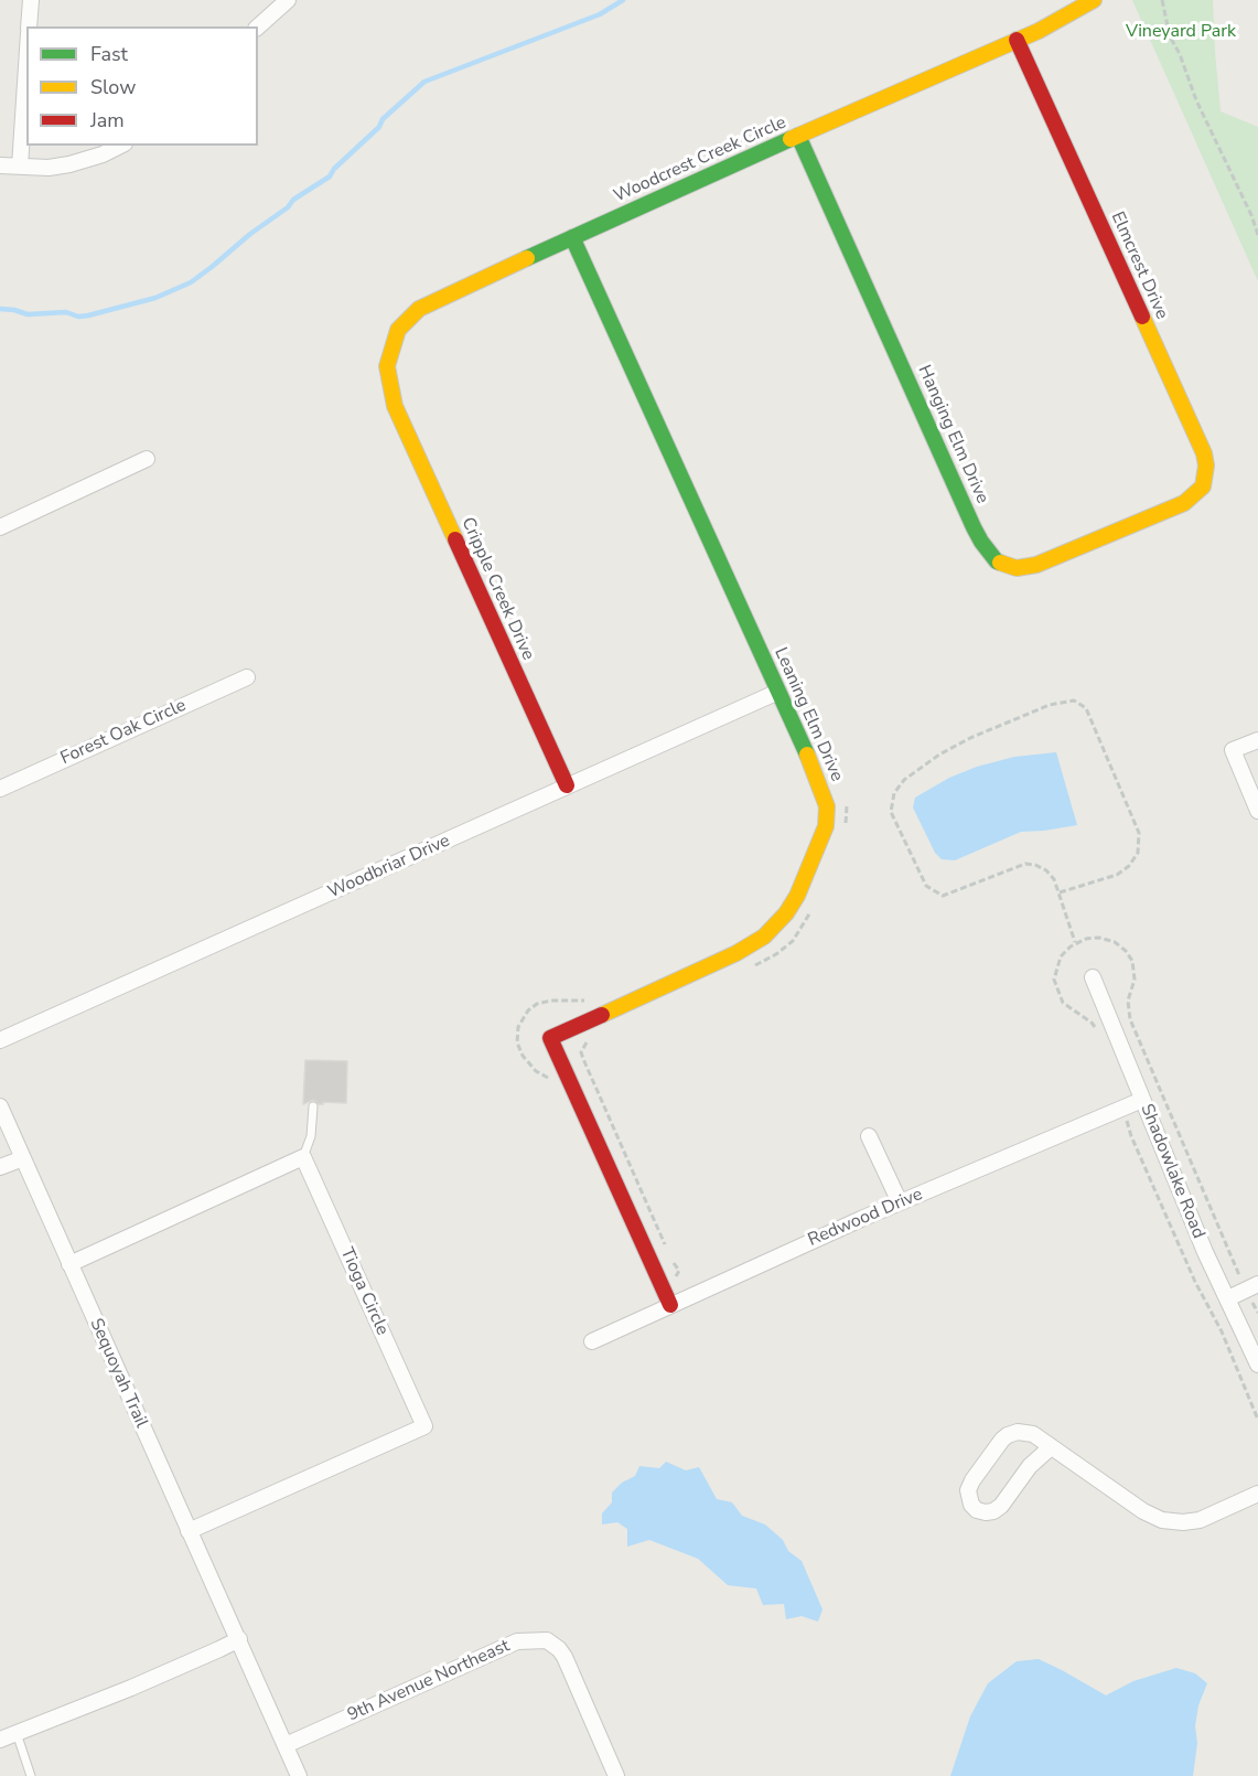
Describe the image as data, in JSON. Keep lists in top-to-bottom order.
{
  "streets": {
    "street": [
      "Woodcrest Creek Circle",
      "Elmcrest Drive",
      "Hanging Elm Drive",
      "Cripple Creek Drive",
      "Leaning Elm Drive",
      "Forest Oak Circle",
      "Woodbriar Drive",
      "Shadowlake Road",
      "Redwood Drive",
      "Tioga Circle",
      "Sequoyah Trail",
      "9th Avenue Northeast"
    ]
  },
  "crossings": [
    ["Woodcrest Creek Circle", "Elmcrest Drive"],
    ["Woodcrest Creek Circle", "Hanging Elm Drive"],
    ["Woodcrest Creek Circle", "Cripple Creek Drive"],
    ["Woodcrest Creek Circle", "Leaning Elm Drive"],
    ["Elmcrest Drive", "Hanging Elm Drive"],
    ["Cripple Creek Drive", "Woodbriar Drive"],
    ["Leaning Elm Drive", "Woodbriar Drive"],
    ["Leaning Elm Drive", "Redwood Drive"],
    ["Shadowlake Road", "Redwood Drive"],
    ["Tioga Circle", "Sequoyah Trail"],
    ["Sequoyah Trail", "9th Avenue Northeast"]
  ],
  "parks": ["Vineyard Park"],
  "legend": ["Fast", "Slow", "Jam"]
}
